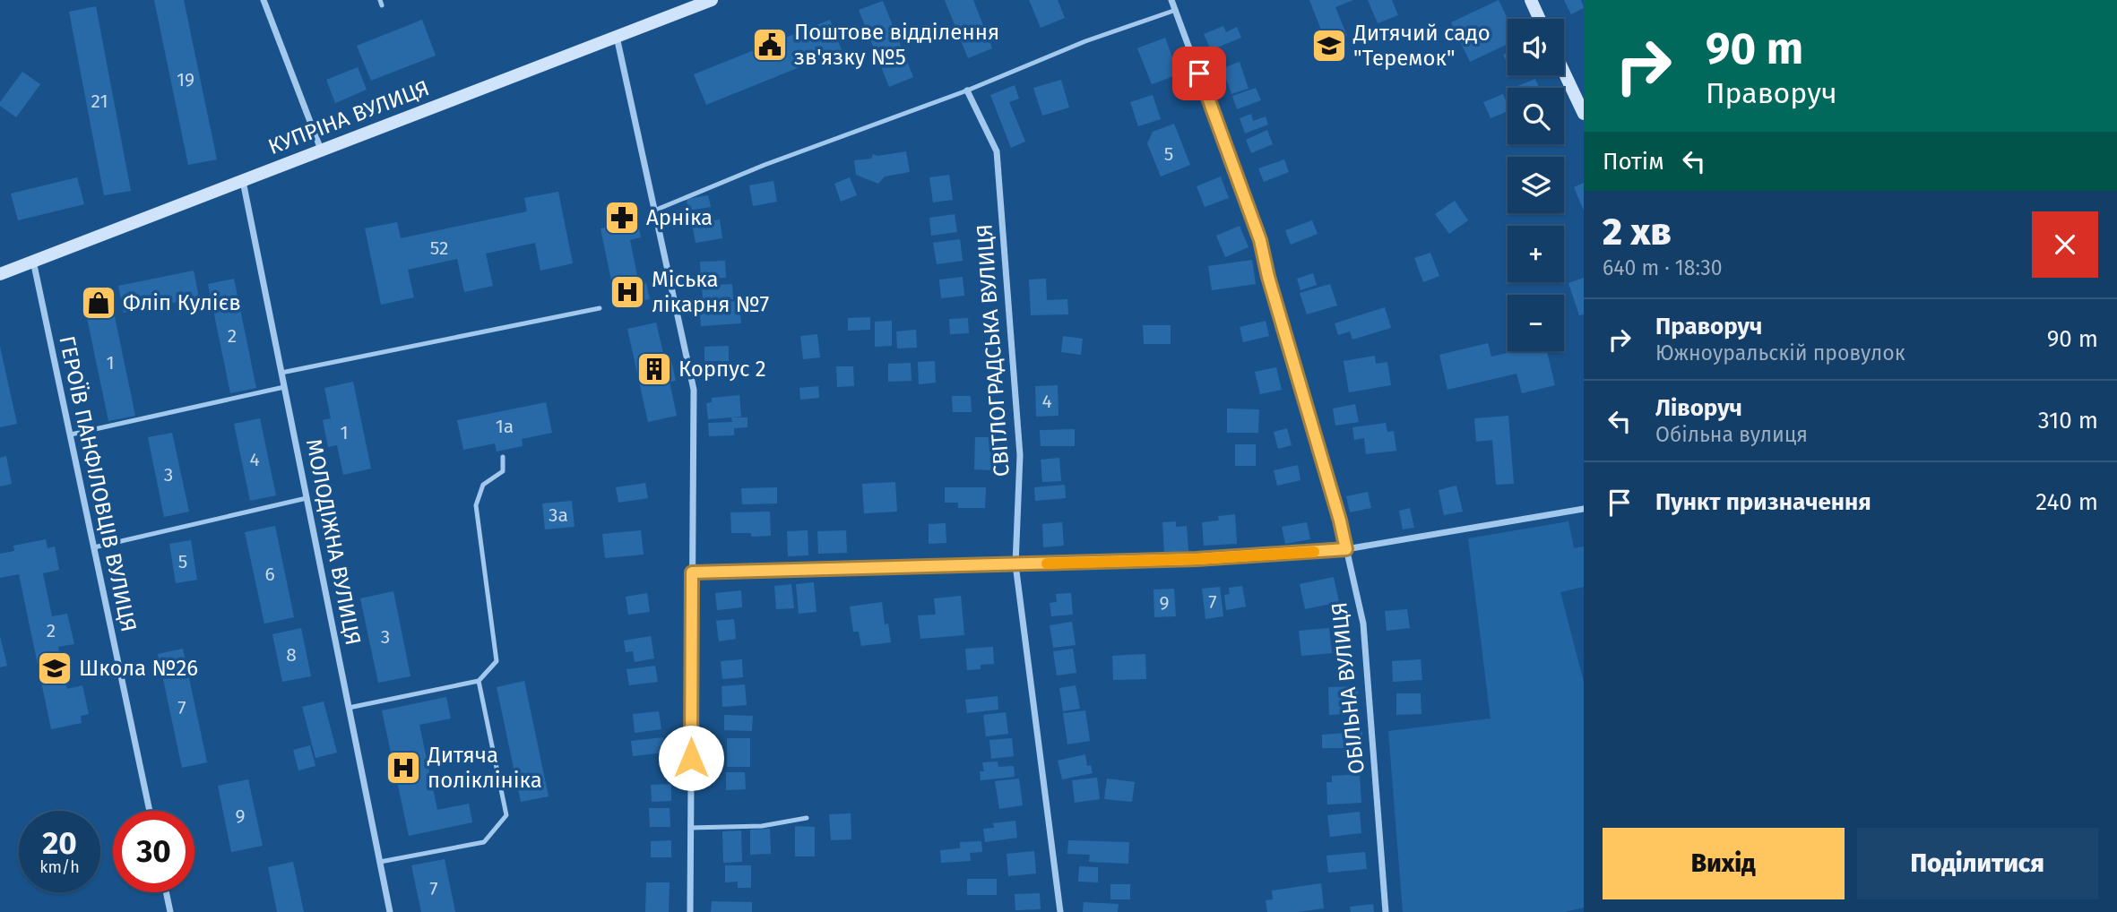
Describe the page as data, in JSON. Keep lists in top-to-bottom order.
{
  "streets": {
    "main road": ["КУПРІНА ВУЛИЦЯ"],
    "street": [
      "СВІТЛОГРАДСЬКА ВУЛИЦЯ",
      "ГЕРОЇВ ПАНФІЛОВЦІВ ВУЛИЦЯ",
      "МОЛОДІЖНА ВУЛИЦЯ",
      "ОБІЛЬНА ВУЛИЦЯ"
    ]
  },
  "crossings": [
    ["КУПРІНА ВУЛИЦЯ", "ГЕРОЇВ ПАНФІЛОВЦІВ ВУЛИЦЯ"],
    ["КУПРІНА ВУЛИЦЯ", "МОЛОДІЖНА ВУЛИЦЯ"]
  ],
  "places": {
    "public building": ["Поштове відділення зв'язку №5"],
    "school or university": ["Дитячий садо \"Теремок\"", "Школа №26"],
    "pharmacy": ["Арніка"],
    "hospital": ["Міська лікарня №7", "Дитяча поліклініка"],
    "shop": ["Фліп Кулієв"],
    "building": ["Корпус 2"]
  },
  "house_numbers": [
    "19",
    "21",
    "5",
    "52",
    "2",
    "1",
    "4",
    "1а",
    "1",
    "4",
    "3",
    "3а",
    "5",
    "6",
    "7",
    "9",
    "2",
    "3",
    "8",
    "7",
    "9",
    "7"
  ],
  "page": {
    "turn": ["90 m", "Праворуч"],
    "map_buttons": ["+", "−"],
    "then": "Потім",
    "heading": ["2 хв", "640 m · 18:30"],
    "list": [
      {
        "name": "Праворуч",
        "note": "Южноуральскій провулок",
        "value": "90 m"
      },
      {
        "name": "Ліворуч",
        "note": "Обільна вулиця",
        "value": "310 m"
      },
      {
        "name": "Пункт призначення",
        "value": "240 m"
      }
    ],
    "speed": "20 km/h",
    "limit": "30",
    "buttons": ["Вихід", "Поділитися"]
  }
}
